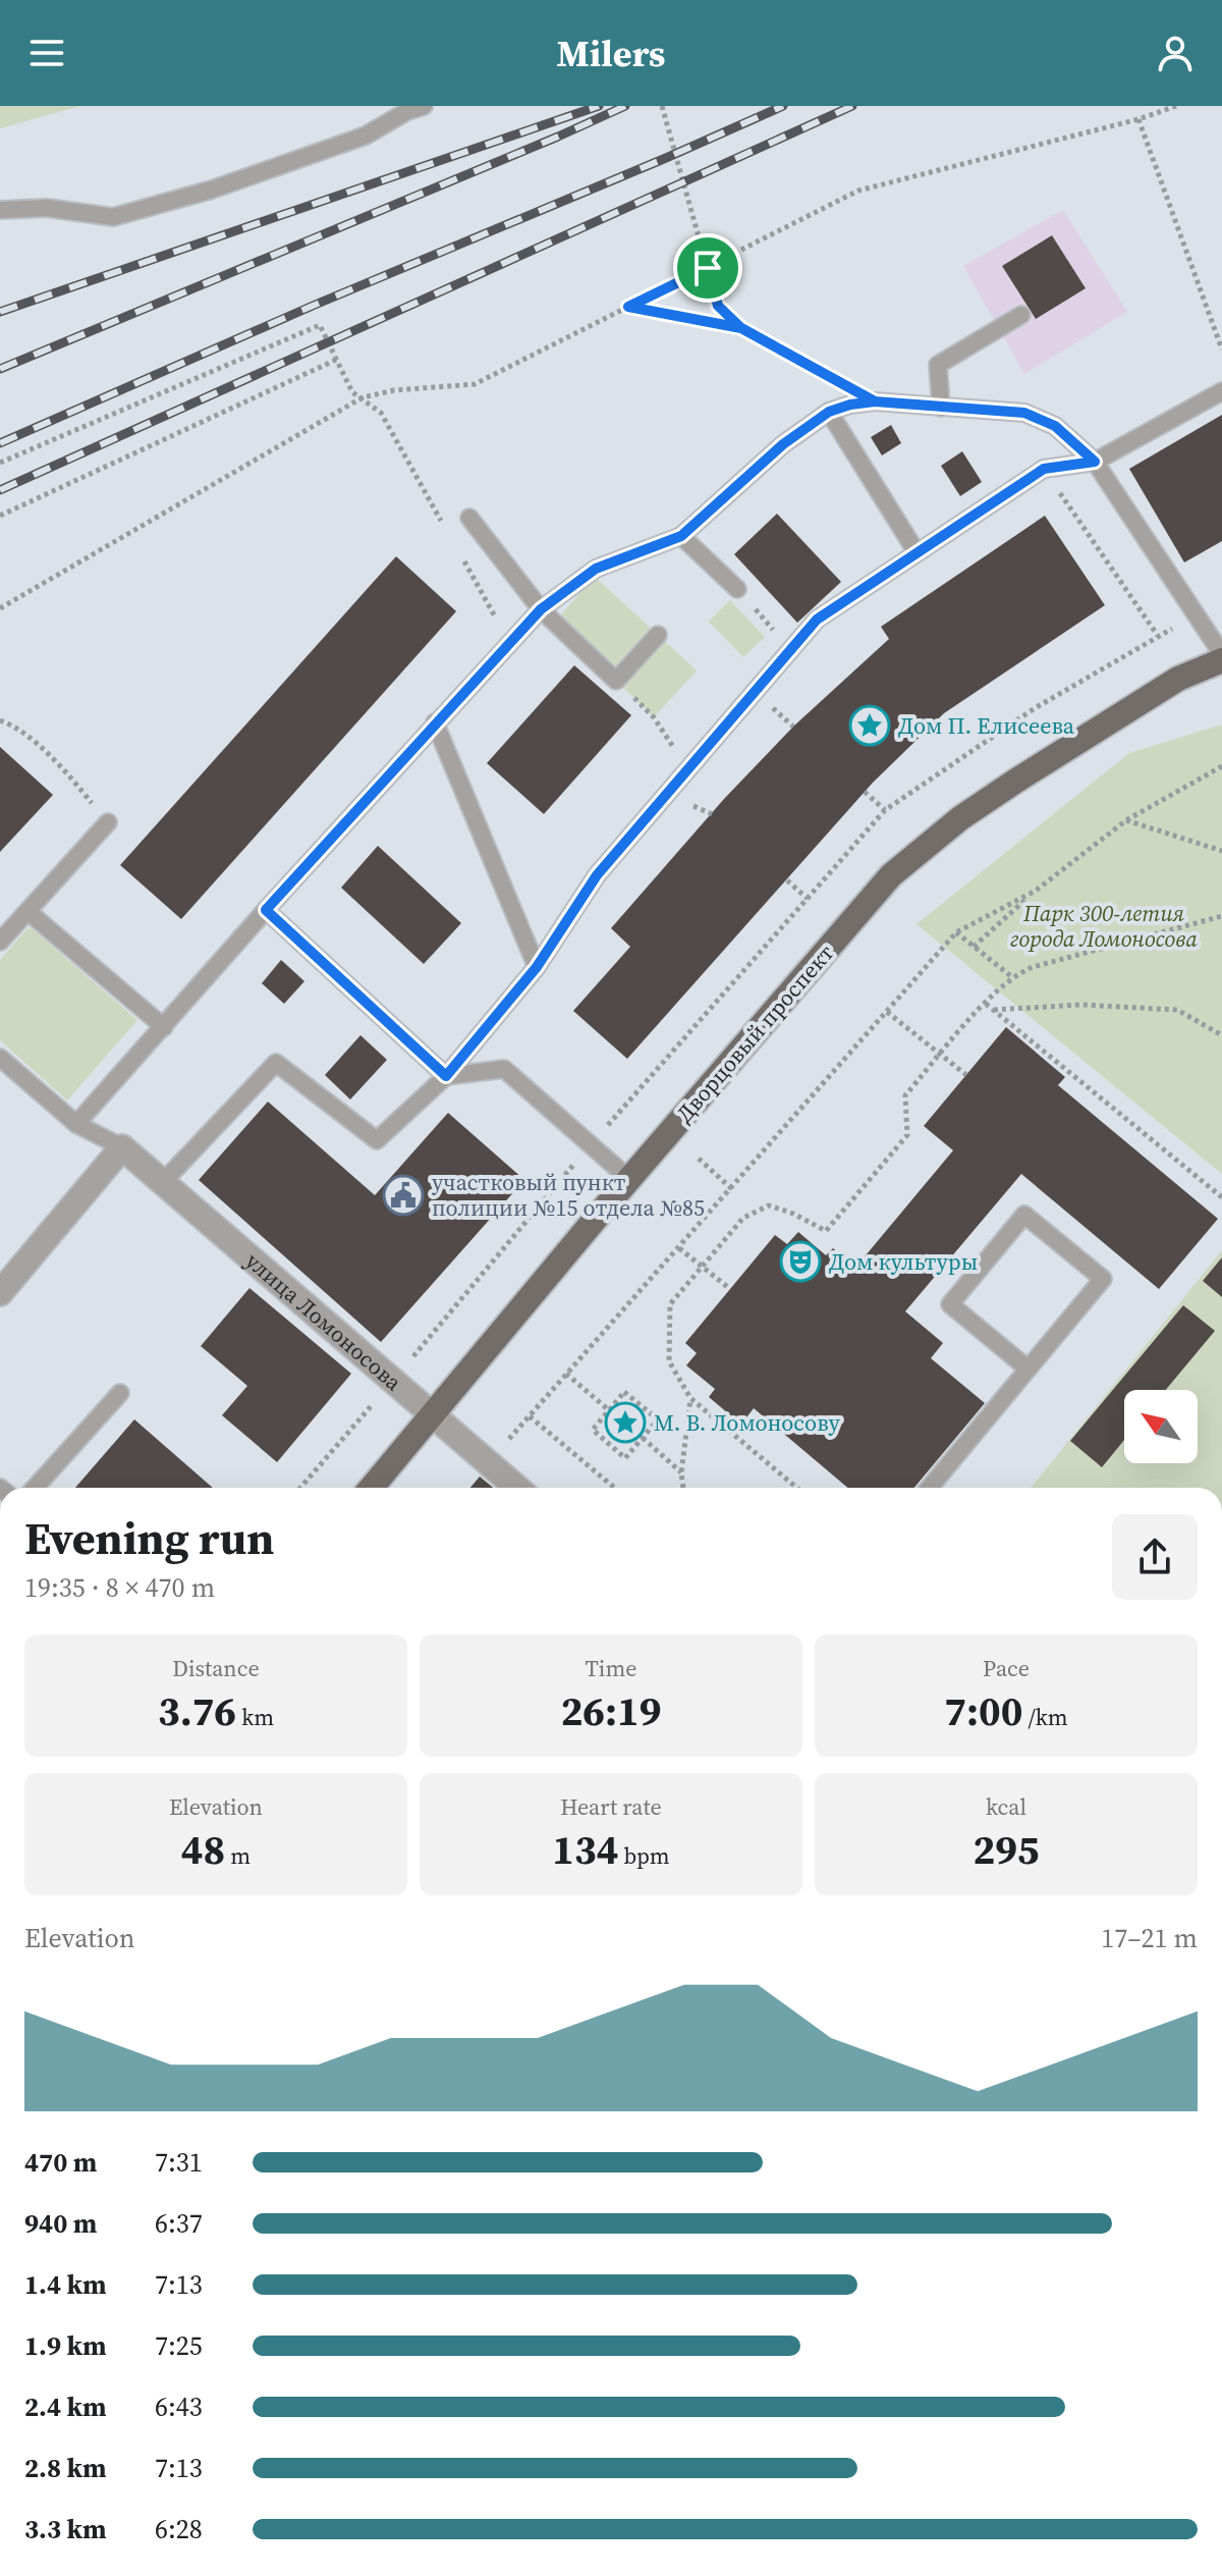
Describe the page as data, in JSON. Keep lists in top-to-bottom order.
{
  "streets": {
    "main road": ["Дворцовый проспект"],
    "street": ["улица Ломоносова"]
  },
  "crossings": [
    ["Дворцовый проспект", "улица Ломоносова"]
  ],
  "parks": ["Парк 300-летия города Ломоносова"],
  "places": {
    "place": ["Дом П. Елисеева", "М. В. Ломоносову"],
    "public building": ["участковый пункт полиции №15 отдела №85"],
    "theatre": ["Дом культуры"]
  },
  "north": "top left",
  "page": {
    "header": "Milers",
    "heading": ["Evening run", "19:35 · 8 × 470 m"],
    "stats": [
      ["Distance", "3.76 km"],
      ["Time", "26:19"],
      ["Pace", "7:00 /km"],
      ["Elevation", "48 m"],
      ["Heart rate", "134 bpm"],
      ["kcal", "295"]
    ],
    "chart": ["Elevation", "17–21 m"],
    "list": [
      {
        "name": "470 m",
        "note": "7:31"
      },
      {
        "name": "940 m",
        "note": "6:37"
      },
      {
        "name": "1.4 km",
        "note": "7:13"
      },
      {
        "name": "1.9 km",
        "note": "7:25"
      },
      {
        "name": "2.4 km",
        "note": "6:43"
      },
      {
        "name": "2.8 km",
        "note": "7:13"
      },
      {
        "name": "3.3 km",
        "note": "6:28"
      }
    ]
  }
}
